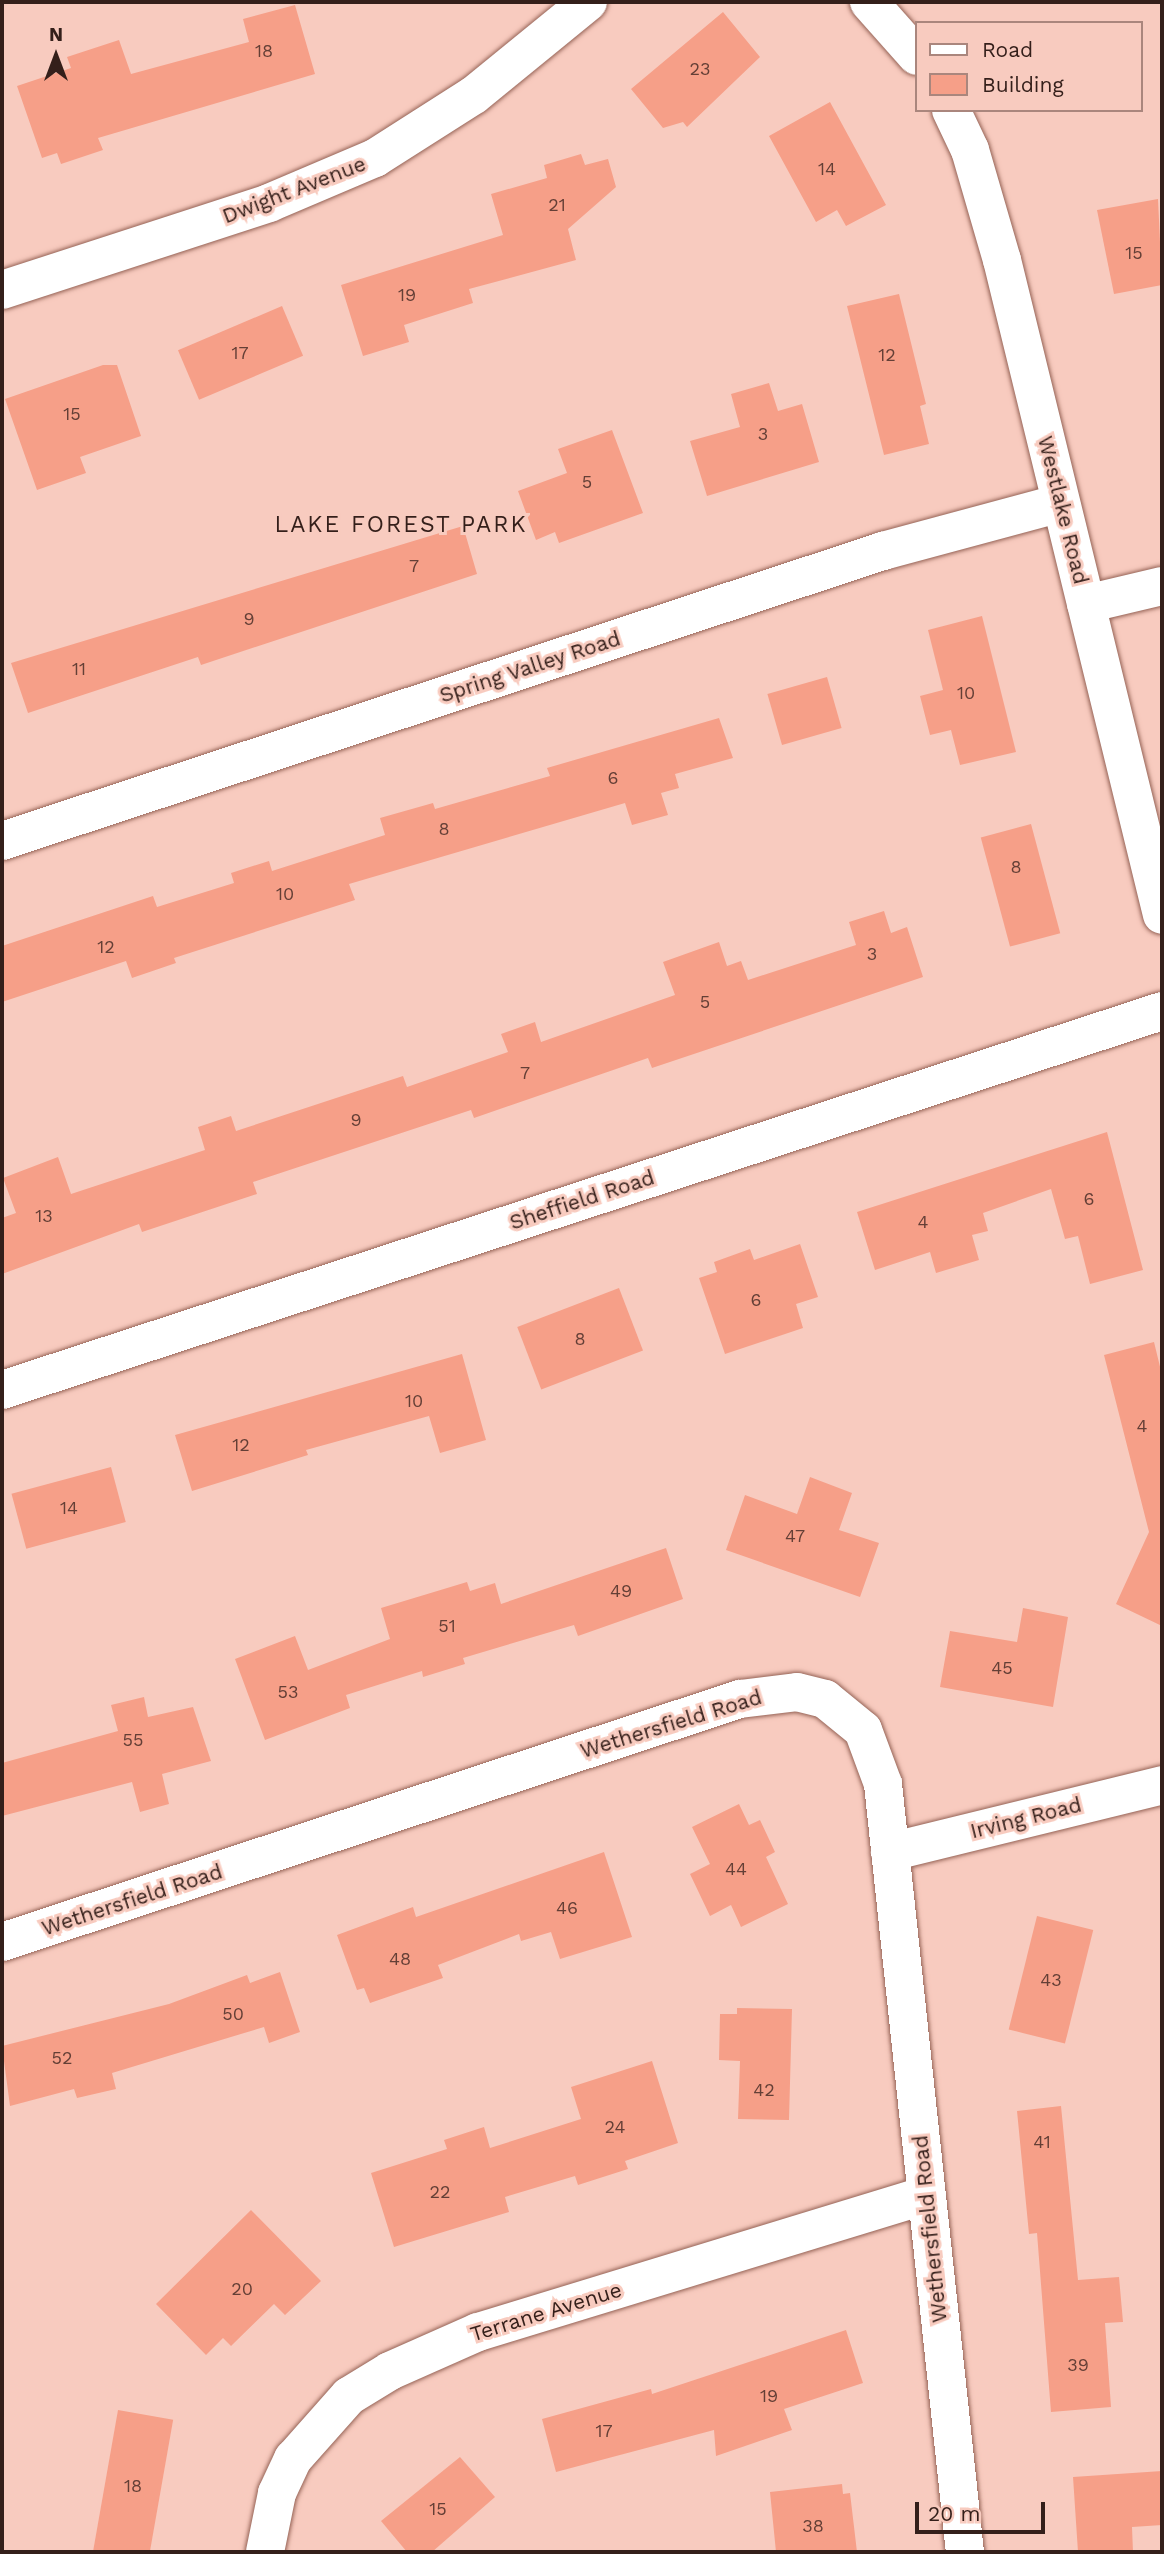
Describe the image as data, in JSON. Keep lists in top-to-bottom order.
{
  "streets": {
    "street": [
      "Dwight Avenue",
      "Westlake Road",
      "Spring Valley Road",
      "Sheffield Road",
      "Wethersfield Road",
      "Irving Road",
      "Terrane Avenue"
    ]
  },
  "crossings": [
    ["Westlake Road", "Spring Valley Road"],
    ["Wethersfield Road", "Irving Road"],
    ["Wethersfield Road", "Terrane Avenue"]
  ],
  "districts": ["LAKE FOREST PARK"],
  "house_numbers": [
    "18",
    "23",
    "14",
    "21",
    "15",
    "19",
    "17",
    "12",
    "15",
    "3",
    "5",
    "7",
    "9",
    "11",
    "10",
    "6",
    "8",
    "8",
    "10",
    "12",
    "3",
    "5",
    "7",
    "9",
    "6",
    "13",
    "4",
    "6",
    "8",
    "10",
    "4",
    "12",
    "14",
    "47",
    "49",
    "51",
    "45",
    "53",
    "55",
    "44",
    "46",
    "48",
    "43",
    "50",
    "52",
    "42",
    "24",
    "41",
    "22",
    "20",
    "39",
    "19",
    "17",
    "18",
    "15",
    "38"
  ],
  "legend": ["Road", "Building"],
  "scale_bar": "20 m",
  "north": "top"
}
